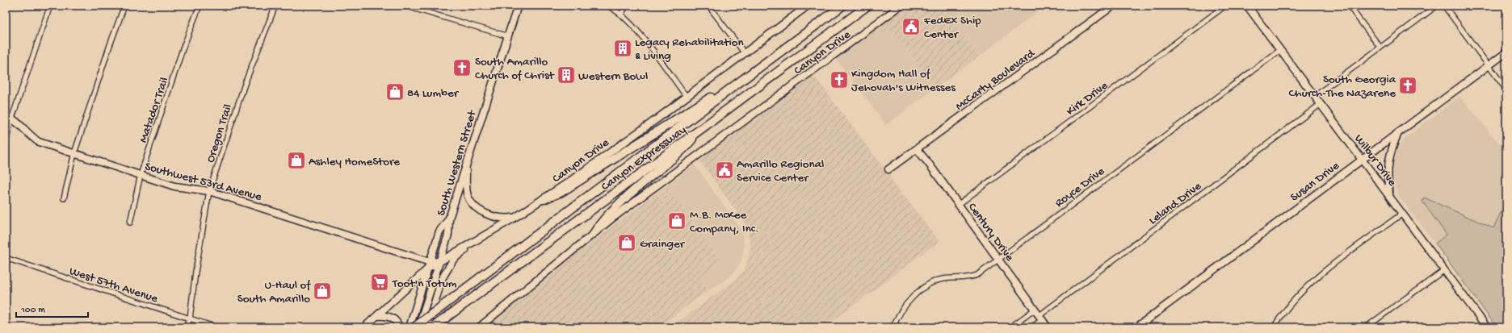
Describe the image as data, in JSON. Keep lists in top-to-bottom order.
{
  "streets": {
    "highway": ["Canyon Expressway"],
    "main road": [
      "Canyon Drive",
      "McCarty Boulevard",
      "Wilbur Drive",
      "South Western Street",
      "Southwest 53rd Avenue",
      "Susan Drive",
      "Century Drive"
    ],
    "street": [
      "Kirk Drive",
      "Matador Trail",
      "Oregon Trail",
      "Royce Drive",
      "Leland Drive",
      "West 57th Avenue"
    ]
  },
  "crossings": [
    ["Canyon Drive", "South Western Street"],
    ["Canyon Drive", "Southwest 53rd Avenue"],
    ["McCarty Boulevard", "Century Drive"],
    ["Kirk Drive", "Century Drive"],
    ["Matador Trail", "Southwest 53rd Avenue"],
    ["Oregon Trail", "Southwest 53rd Avenue"],
    ["Oregon Trail", "West 57th Avenue"],
    ["Wilbur Drive", "Susan Drive"],
    ["Wilbur Drive", "Royce Drive"],
    ["Wilbur Drive", "Leland Drive"],
    ["South Western Street", "Southwest 53rd Avenue"],
    ["Royce Drive", "Century Drive"],
    ["Leland Drive", "Century Drive"]
  ],
  "places": {
    "public building": ["FedEx Ship Center", "Amarillo Regional Service Center"],
    "building": ["Legacy Rehabilitation & Living", "Western Bowl"],
    "church": ["South Amarillo Church of Christ", "Kingdom Hall of Jehovah's Witnesses", "South Georgia Church-The Nazarene"],
    "shop": [
      "84 Lumber",
      "Ashley HomeStore",
      "M.B. McKee Company, Inc.",
      "Grainger",
      "U-Haul of South Amarillo"
    ],
    "supermarket": ["Toot'n Totum"]
  },
  "scale_bar": "100 m"
}
